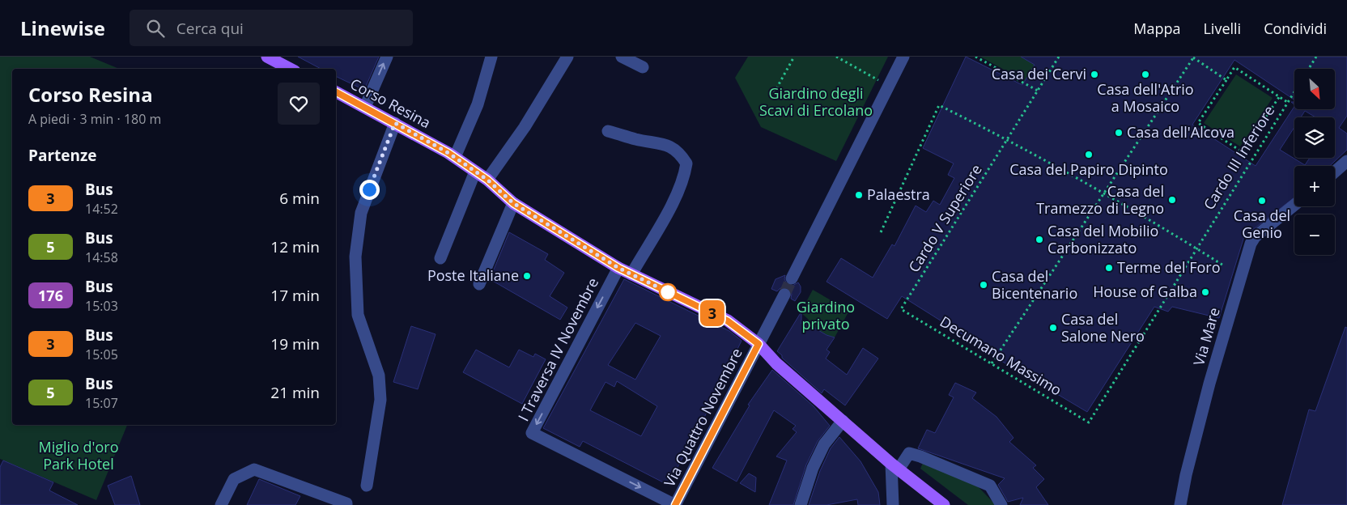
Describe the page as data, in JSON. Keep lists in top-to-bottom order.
{
  "streets": {
    "main road": ["Corso Resina"],
    "street": ["Via Mare", "I Traversa IV Novembre", "Via Quattro Novembre"],
    "path": ["Cardo III Inferiore", "Cardo V Superiore", "Decumano Massimo"]
  },
  "crossings": [
    ["Corso Resina", "I Traversa IV Novembre"],
    ["Corso Resina", "Via Quattro Novembre"],
    ["Cardo III Inferiore", "Decumano Massimo"],
    ["Cardo V Superiore", "Decumano Massimo"],
    ["I Traversa IV Novembre", "Via Quattro Novembre"]
  ],
  "parks": ["Giardino degli Scavi di Ercolano", "Giardino privato", "Miglio d'oro Park Hotel"],
  "places": [
    "Casa dei Cervi",
    "Casa dell'Atrio a Mosaico",
    "Casa dell'Alcova",
    "Casa del Papiro Dipinto",
    "Palaestra",
    "Casa del Tramezzo di Legno",
    "Casa del Genio",
    "Casa del Mobilio Carbonizzato",
    "Terme del Foro",
    "Poste Italiane",
    "Casa del Bicentenario",
    "House of Galba",
    "Casa del Salone Nero"
  ],
  "lines": ["bus line 3"],
  "north": "bottom right",
  "page": {
    "header": "Linewise",
    "search": "Cerca qui",
    "nav": ["Mappa", "Livelli", "Condividi"],
    "on_map": "3",
    "map_buttons": ["+", "−"],
    "heading": [
      ["Corso Resina", "A piedi · 3 min · 180 m"],
      "Partenze"
    ],
    "list": [
      {
        "mark": "3",
        "name": "Bus",
        "note": "14:52",
        "value": "6 min"
      },
      {
        "mark": "5",
        "name": "Bus",
        "note": "14:58",
        "value": "12 min"
      },
      {
        "mark": "176",
        "name": "Bus",
        "note": "15:03",
        "value": "17 min"
      },
      {
        "mark": "3",
        "name": "Bus",
        "note": "15:05",
        "value": "19 min"
      },
      {
        "mark": "5",
        "name": "Bus",
        "note": "15:07",
        "value": "21 min"
      }
    ]
  }
}
